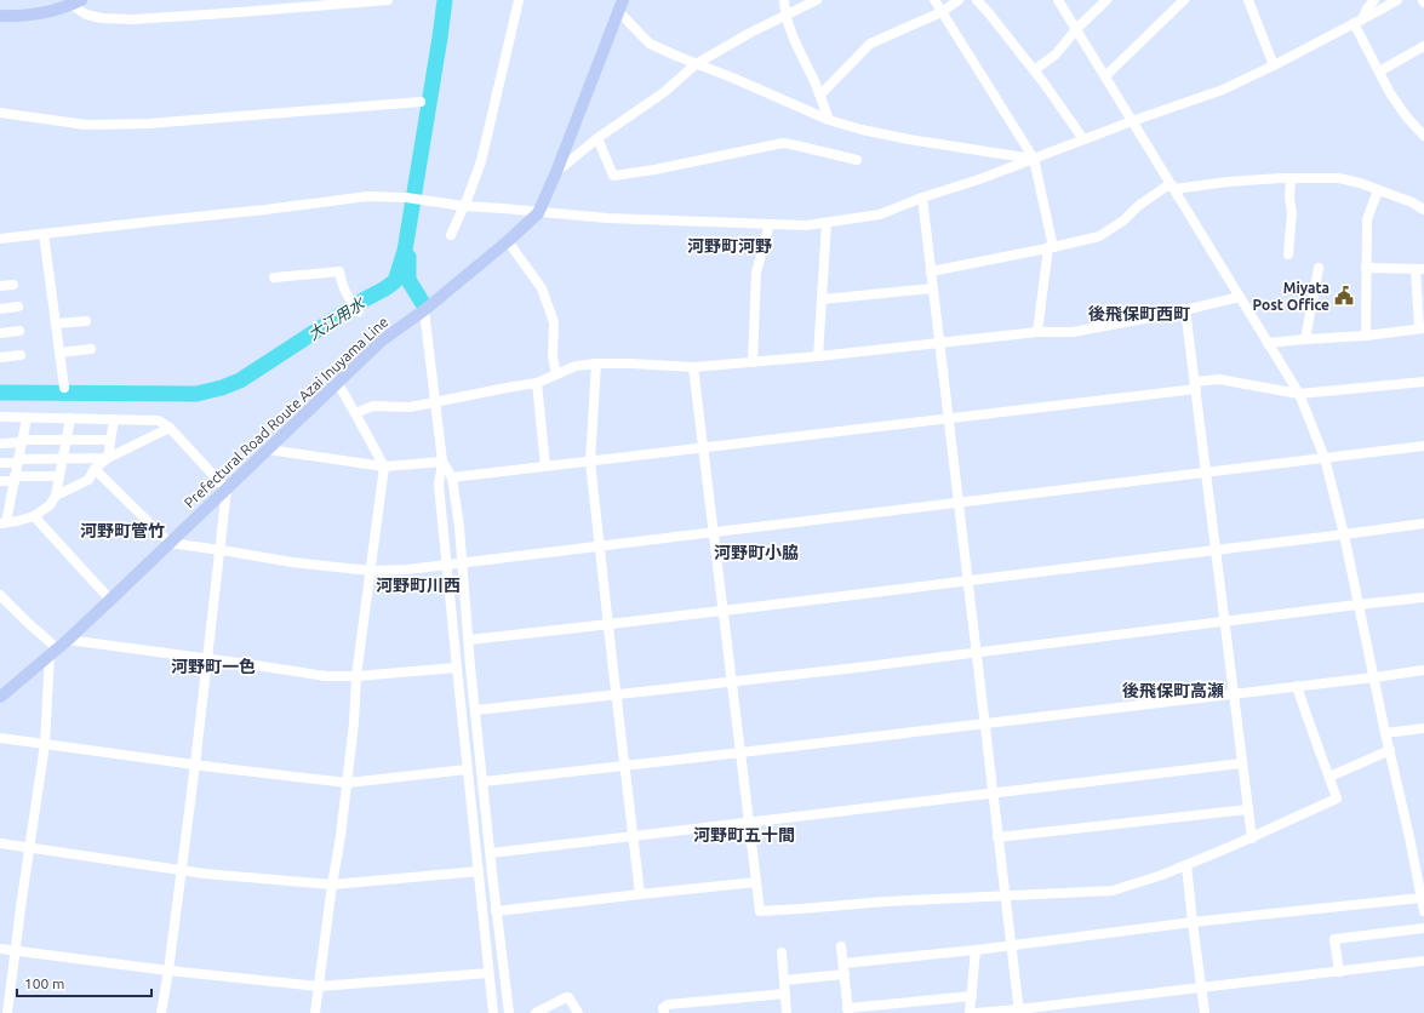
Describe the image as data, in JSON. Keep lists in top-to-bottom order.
{
  "streets": {
    "main road": ["Prefectural Road Route Azai Inuyama Line"]
  },
  "districts": [
    "河野町河野",
    "後飛保町西町",
    "河野町管竹",
    "河野町小脇",
    "河野町川西",
    "河野町一色",
    "後飛保町高瀬",
    "河野町五十間"
  ],
  "water": ["大江用水"],
  "places": {
    "public building": ["Miyata Post Office"]
  },
  "scale_bar": "100 m"
}
